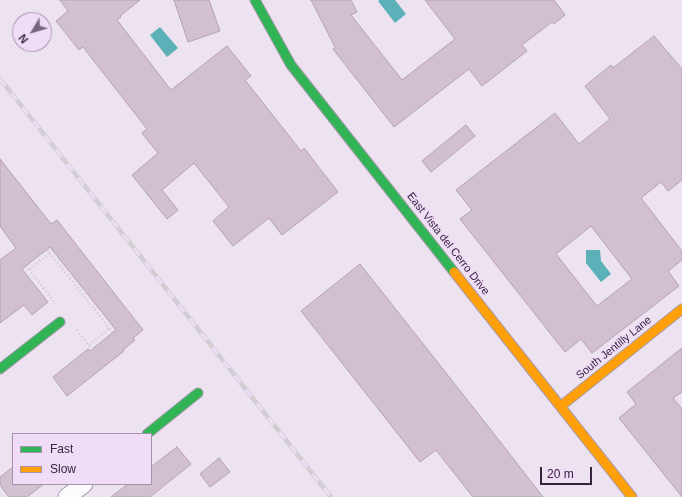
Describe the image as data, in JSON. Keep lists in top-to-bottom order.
{
  "streets": {
    "street": ["East Vista del Cerro Drive", "South Jentilly Lane"]
  },
  "crossings": [
    ["East Vista del Cerro Drive", "South Jentilly Lane"]
  ],
  "legend": ["Fast", "Slow"],
  "scale_bar": "20 m",
  "north": "bottom left"
}
